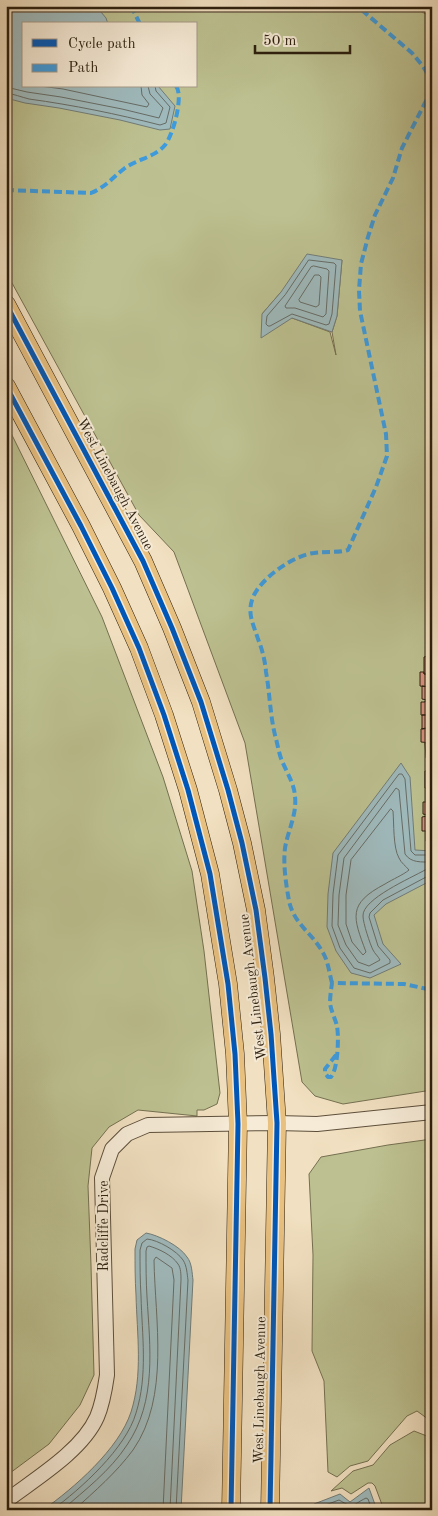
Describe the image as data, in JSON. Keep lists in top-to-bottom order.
{
  "streets": {
    "main road": ["West Linebaugh Avenue"],
    "street": ["Radcliffe Drive"]
  },
  "crossings": [
    ["West Linebaugh Avenue", "Radcliffe Drive"]
  ],
  "legend": ["Cycle path", "Path"],
  "scale_bar": "50 m"
}
